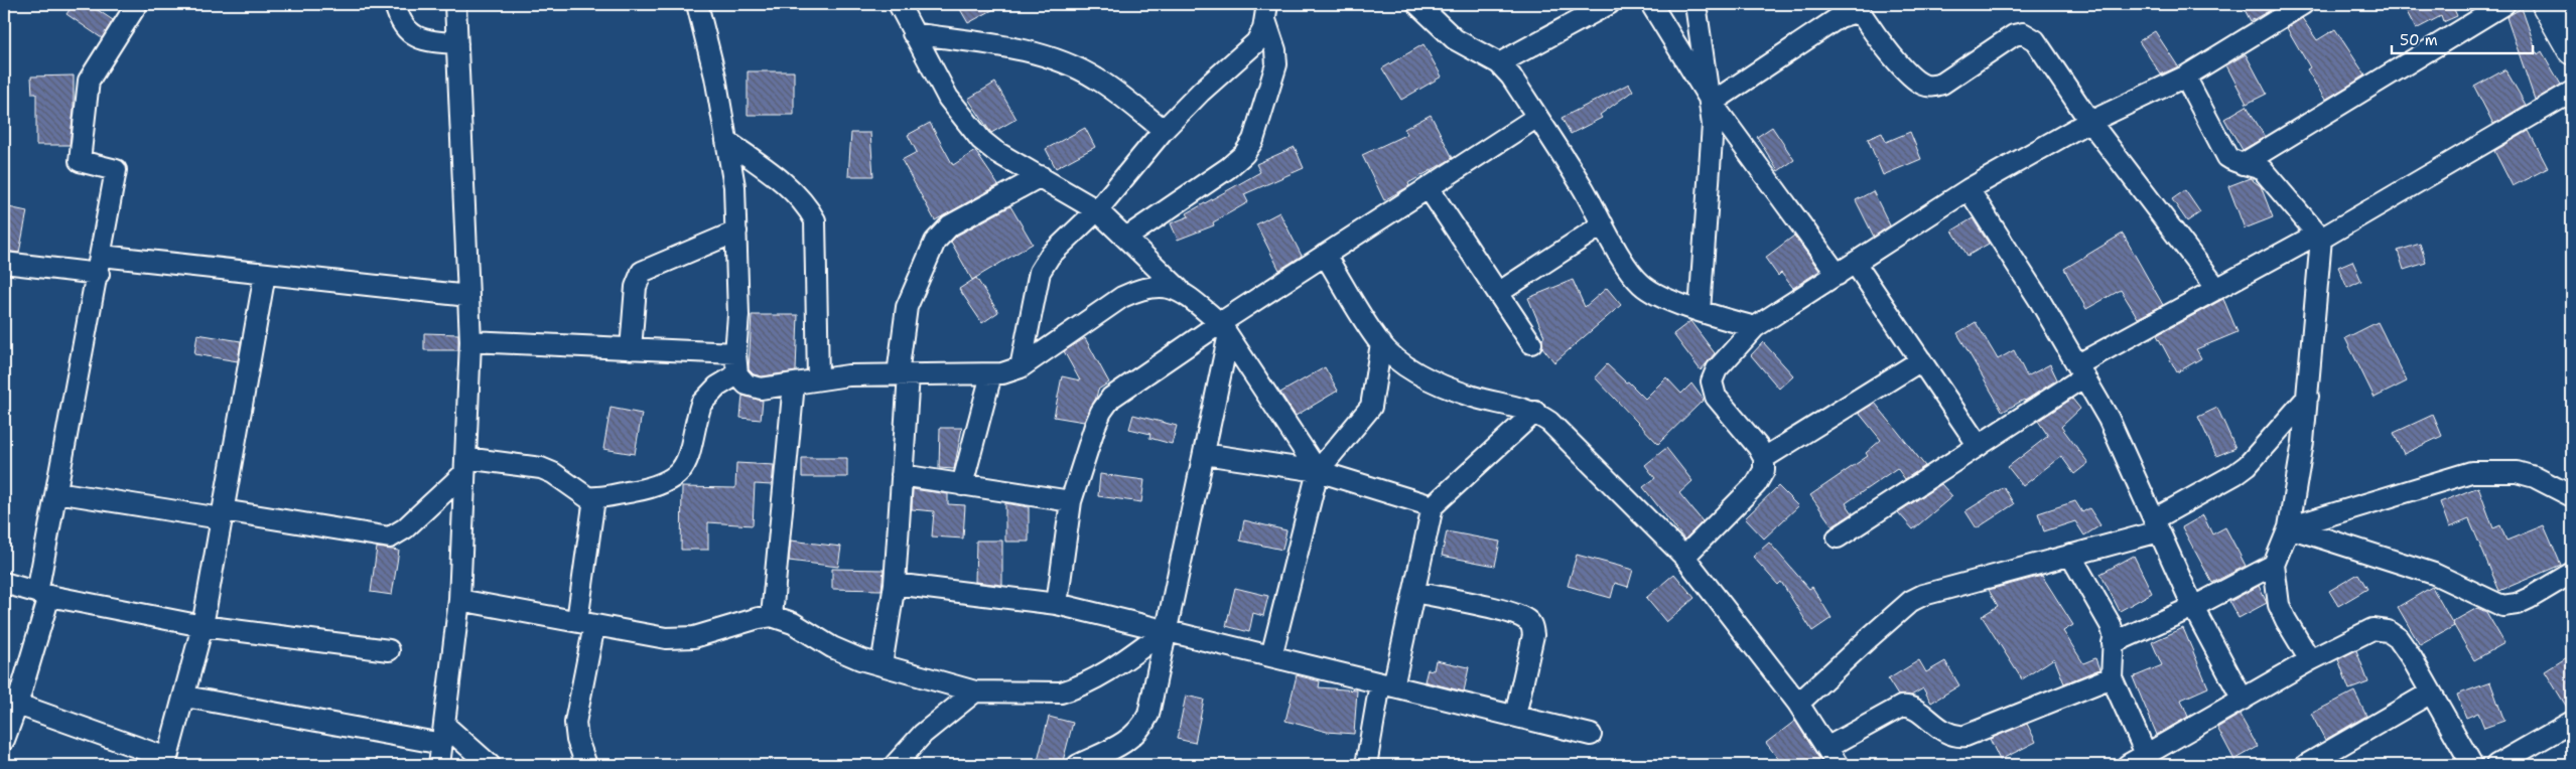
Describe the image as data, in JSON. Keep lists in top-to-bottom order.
{
  "scale_bar": "50 m"
}
